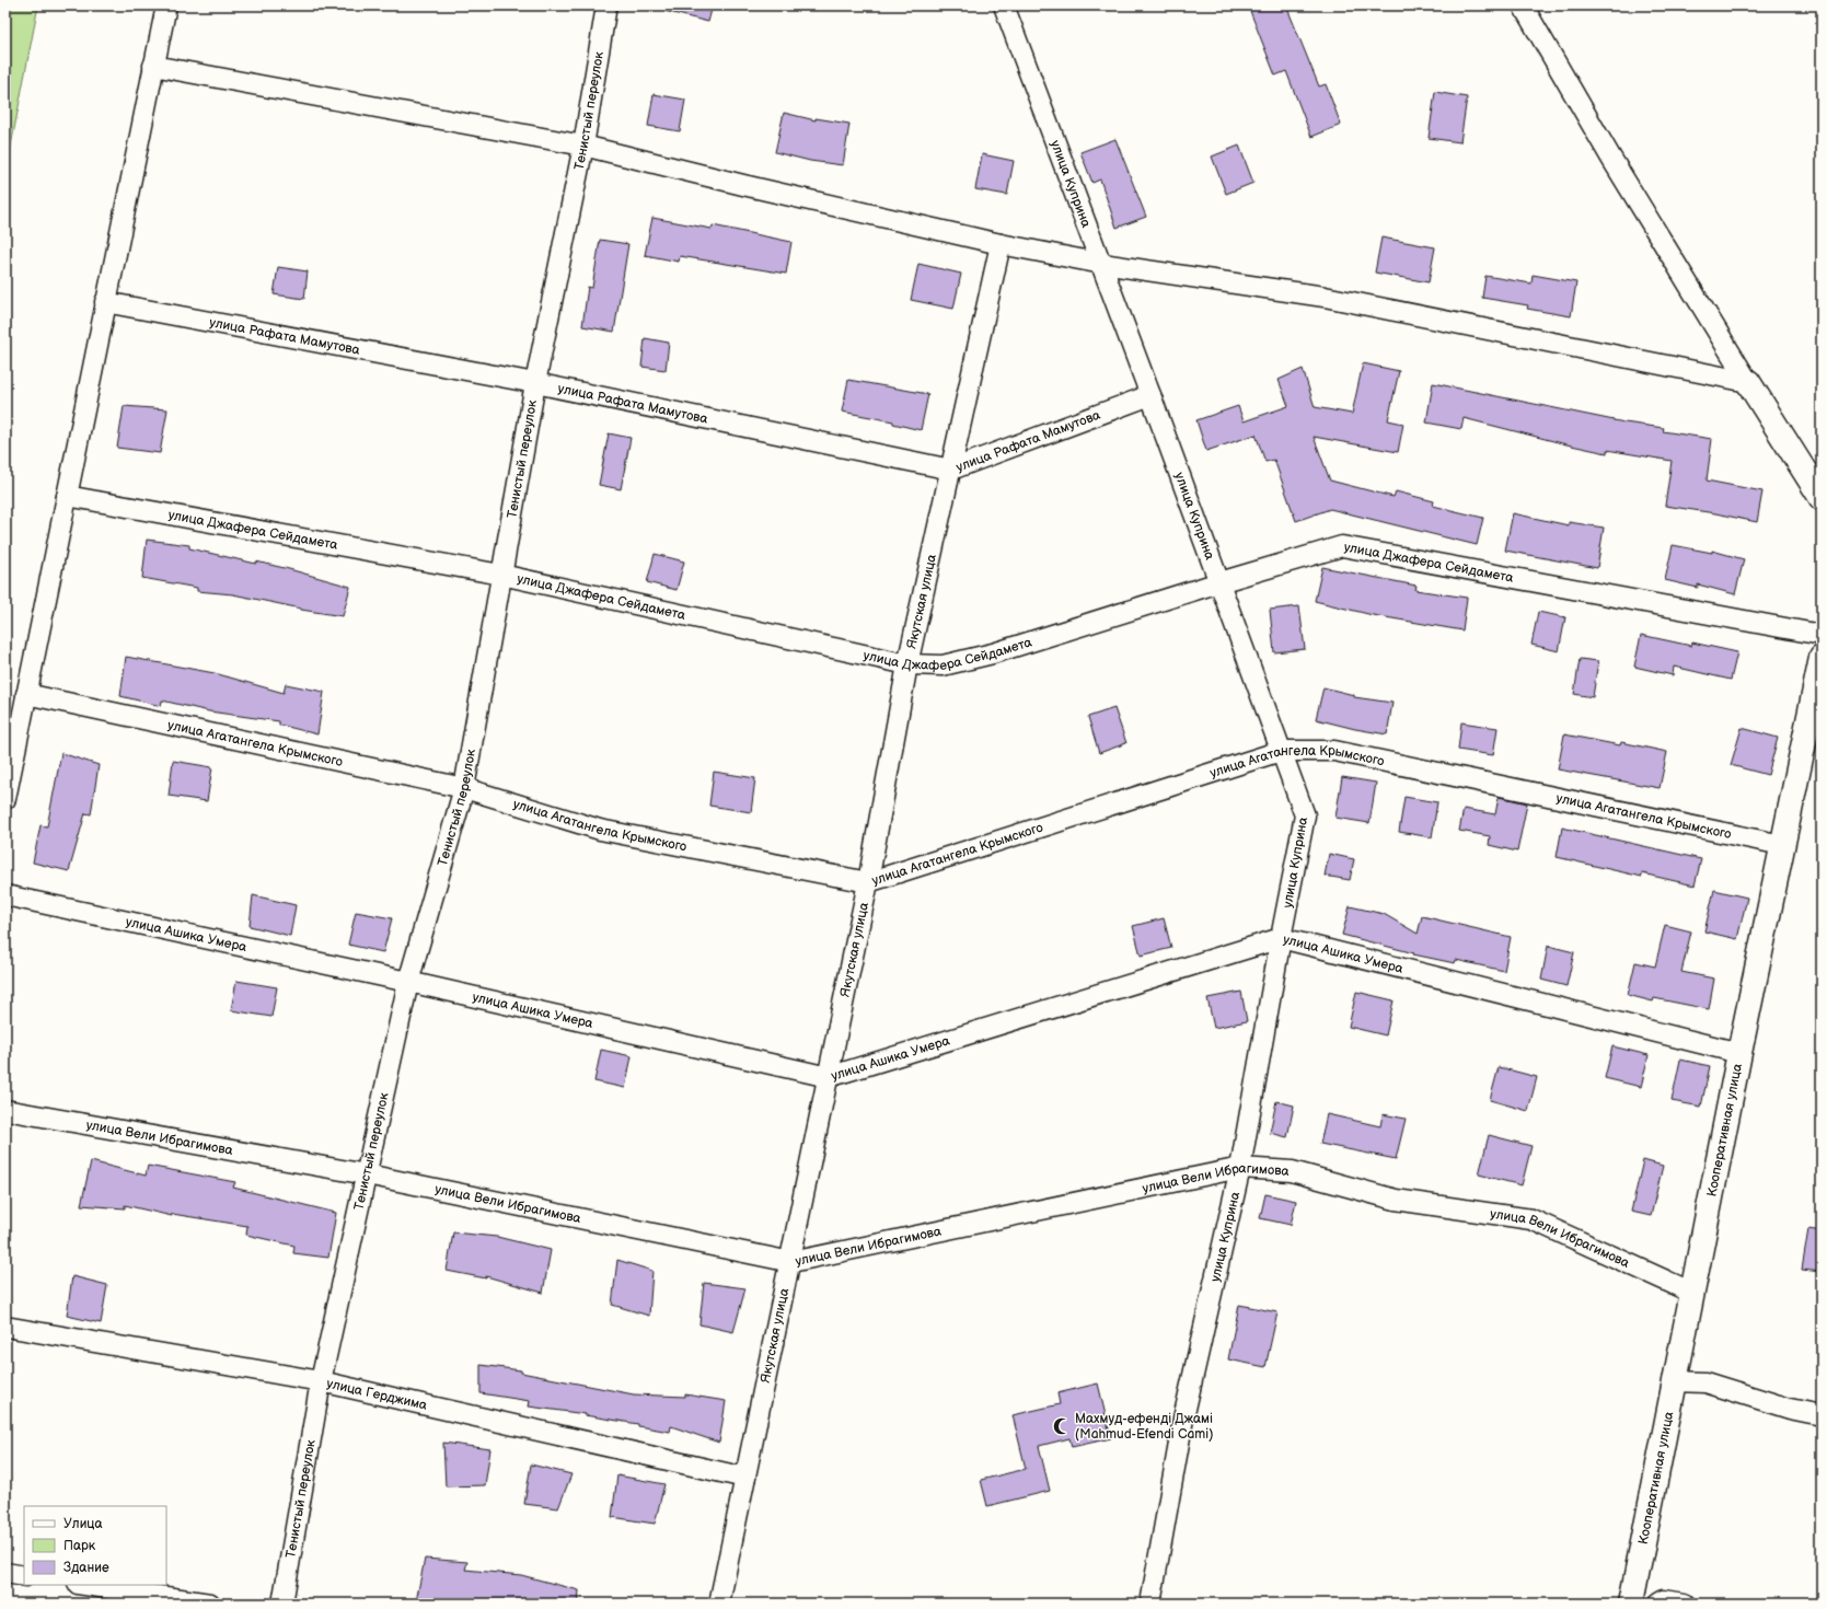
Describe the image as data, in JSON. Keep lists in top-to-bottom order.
{
  "streets": {
    "street": [
      "Тенистый переулок",
      "улица Куприна",
      "улица Рафата Мамутова",
      "улица Джафера Сейдамета",
      "Якутская улица",
      "улица Агатангела Крымского",
      "улица Ашика Умера",
      "Кооперативная улица",
      "улица Вели Ибрагимова",
      "улица Герджима"
    ]
  },
  "crossings": [
    ["Тенистый переулок", "улица Рафата Мамутова"],
    ["Тенистый переулок", "улица Джафера Сейдамета"],
    ["Тенистый переулок", "улица Агатангела Крымского"],
    ["Тенистый переулок", "улица Ашика Умера"],
    ["Тенистый переулок", "улица Вели Ибрагимова"],
    ["Тенистый переулок", "улица Герджима"],
    ["улица Куприна", "улица Рафата Мамутова"],
    ["улица Куприна", "улица Джафера Сейдамета"],
    ["улица Куприна", "улица Агатангела Крымского"],
    ["улица Куприна", "улица Ашика Умера"],
    ["улица Куприна", "улица Вели Ибрагимова"],
    ["улица Рафата Мамутова", "Якутская улица"],
    ["улица Джафера Сейдамета", "Якутская улица"],
    ["Якутская улица", "улица Агатангела Крымского"],
    ["Якутская улица", "улица Ашика Умера"],
    ["Якутская улица", "улица Вели Ибрагимова"],
    ["Якутская улица", "улица Герджима"],
    ["улица Агатангела Крымского", "Кооперативная улица"],
    ["улица Ашика Умера", "Кооперативная улица"],
    ["Кооперативная улица", "улица Вели Ибрагимова"]
  ],
  "places": {
    "mosque": ["Махмуд-ефенді Джамі (Mahmud-Efendi Cami)"]
  },
  "legend": ["Улица", "Парк", "Здание"]
}
